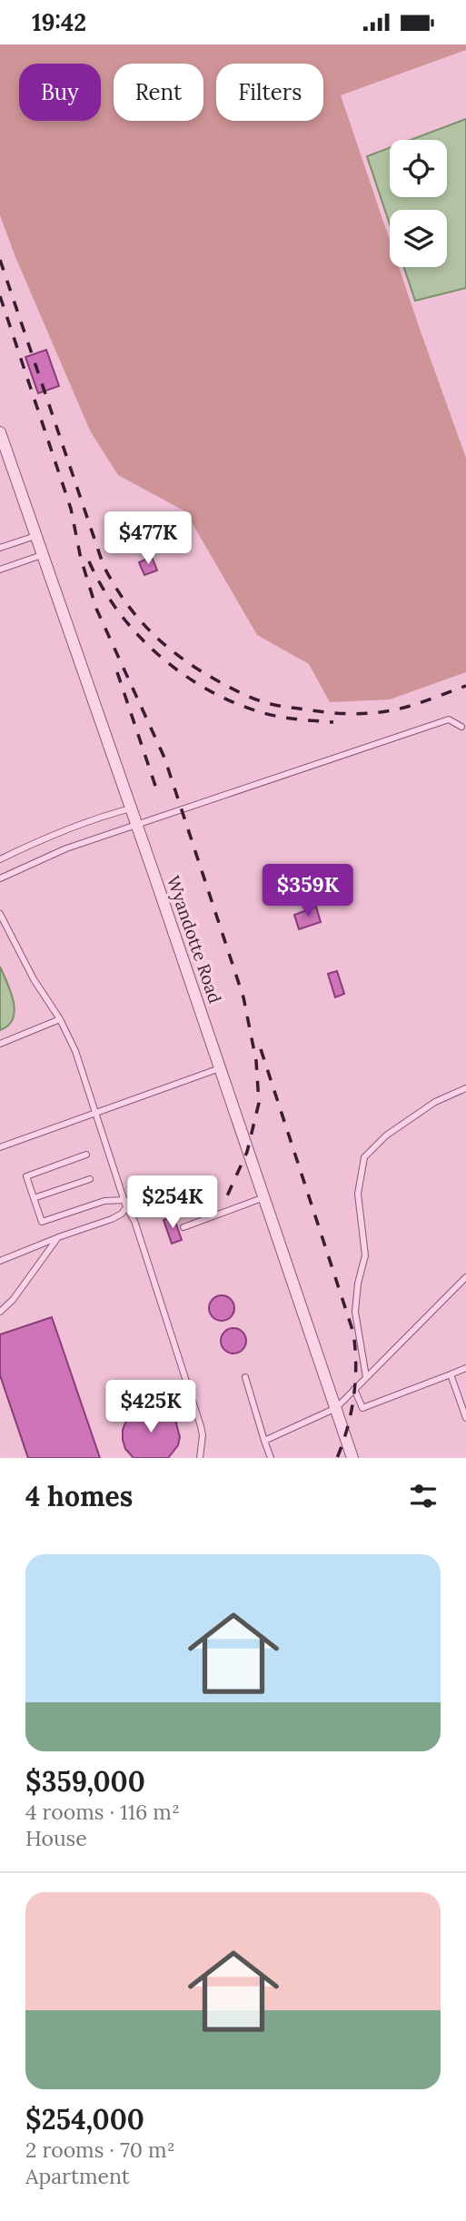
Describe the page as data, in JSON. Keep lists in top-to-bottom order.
{
  "streets": {
    "street": ["Wyandotte Road"]
  },
  "page": {
    "status": "19:42",
    "chip": ["Buy", "Rent", "Filters"],
    "price": [
      "$477K",
      "$359K",
      "$254K",
      "$425K"
    ],
    "heading": "4 homes",
    "list": [
      {
        "name": "$359,000",
        "note": "4 rooms · 116 m² · House"
      },
      {
        "name": "$254,000",
        "note": "2 rooms · 70 m² · Apartment"
      }
    ]
  }
}
